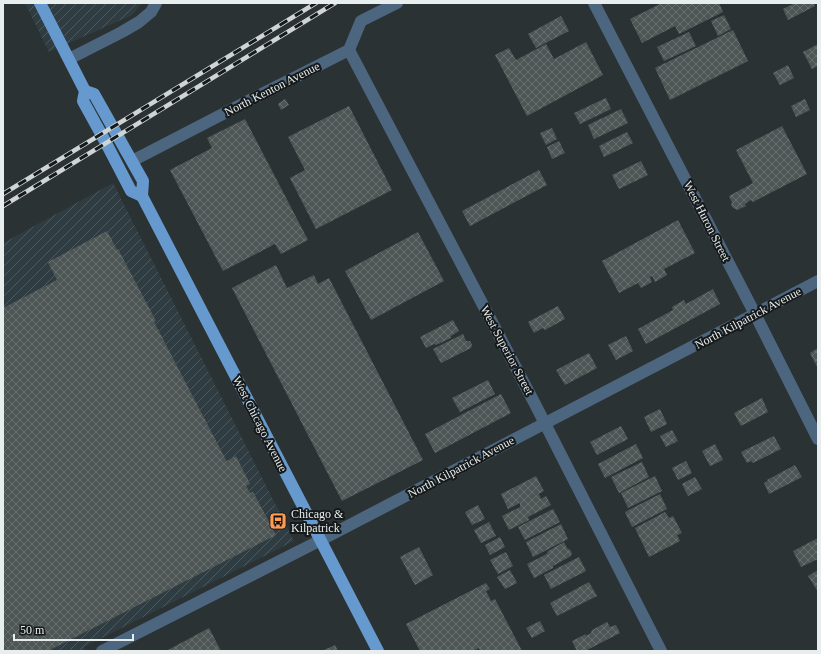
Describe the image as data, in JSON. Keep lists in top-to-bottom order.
{
  "streets": {
    "main road": ["West Chicago Avenue"],
    "street": [
      "North Kenton Avenue",
      "West Huron Street",
      "North Kilpatrick Avenue",
      "West Superior Street"
    ]
  },
  "crossings": [
    ["North Kenton Avenue", "West Superior Street"],
    ["North Kenton Avenue", "West Chicago Avenue"],
    ["West Huron Street", "North Kilpatrick Avenue"],
    ["North Kilpatrick Avenue", "West Superior Street"],
    ["North Kilpatrick Avenue", "West Chicago Avenue"]
  ],
  "places": {
    "bus stop": ["Chicago & Kilpatrick"]
  },
  "scale_bar": "50 m"
}
